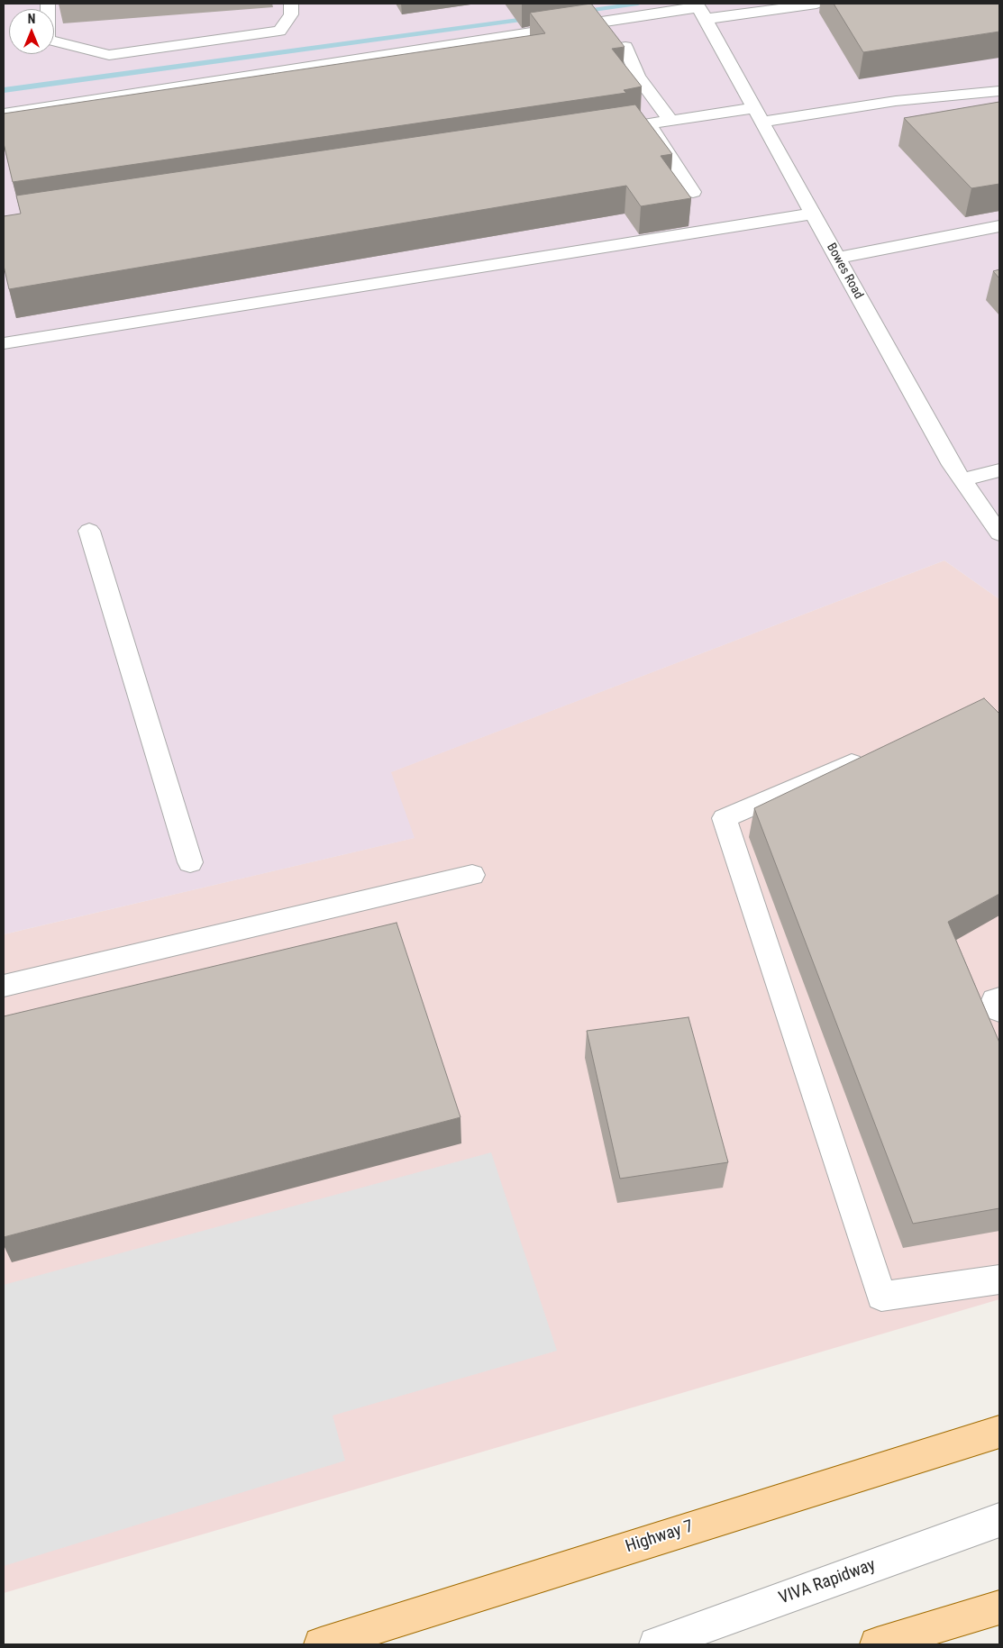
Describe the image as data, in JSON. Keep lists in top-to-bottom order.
{
  "streets": {
    "main road": ["Highway 7"],
    "street": ["Bowes Road", "VIVA Rapidway"]
  },
  "north": "top"
}
